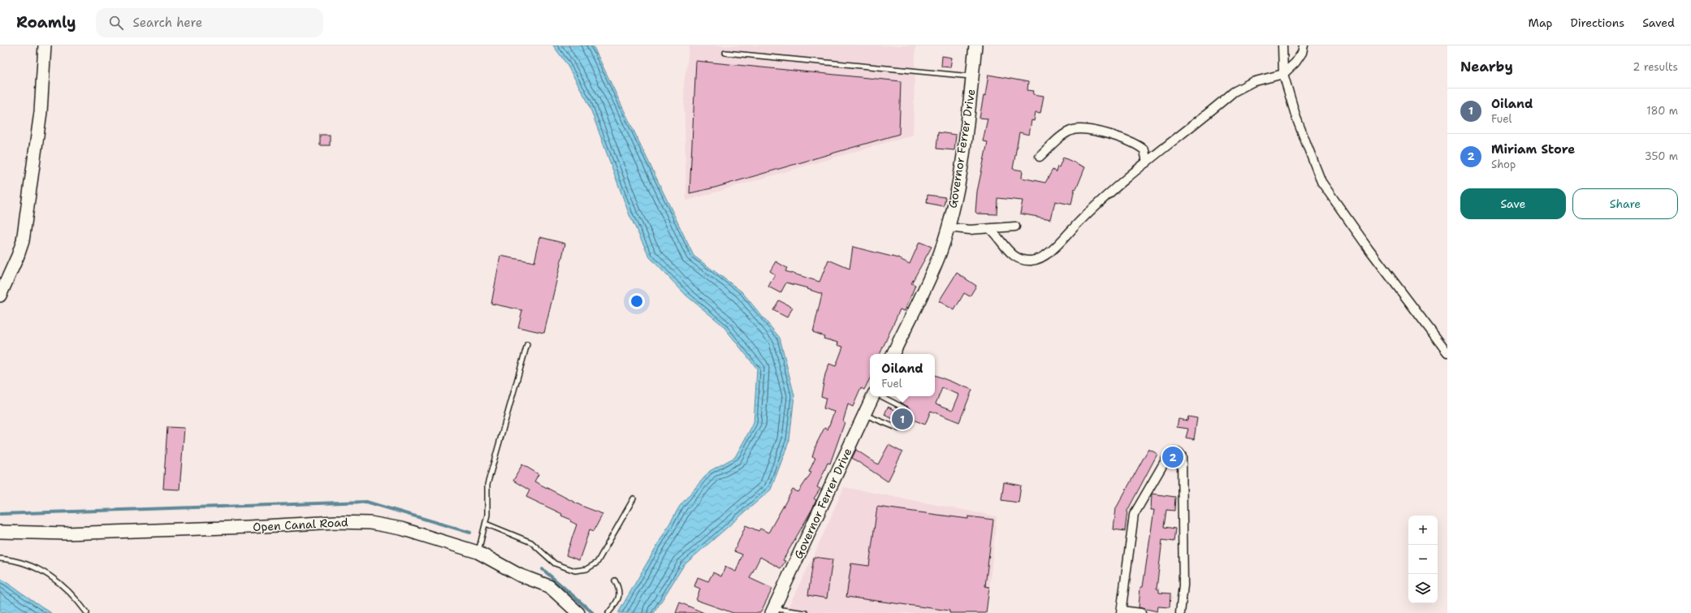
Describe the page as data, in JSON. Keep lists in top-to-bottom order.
{
  "streets": {
    "street": ["Governor Ferrer Drive", "Open Canal Road"]
  },
  "page": {
    "header": "Roamly",
    "search": "Search here",
    "nav": ["Map", "Directions", "Saved"],
    "heading": ["Nearby", "2 results"],
    "list": [
      {
        "mark": "1",
        "name": "Oiland",
        "note": "Fuel",
        "value": "180 m"
      },
      {
        "mark": "2",
        "name": "Miriam Store",
        "note": "Shop",
        "value": "350 m"
      }
    ],
    "buttons": ["Save", "Share"],
    "popup": ["Oiland", "Fuel"],
    "pins": ["1", "2"],
    "map_buttons": ["+", "−"]
  }
}
